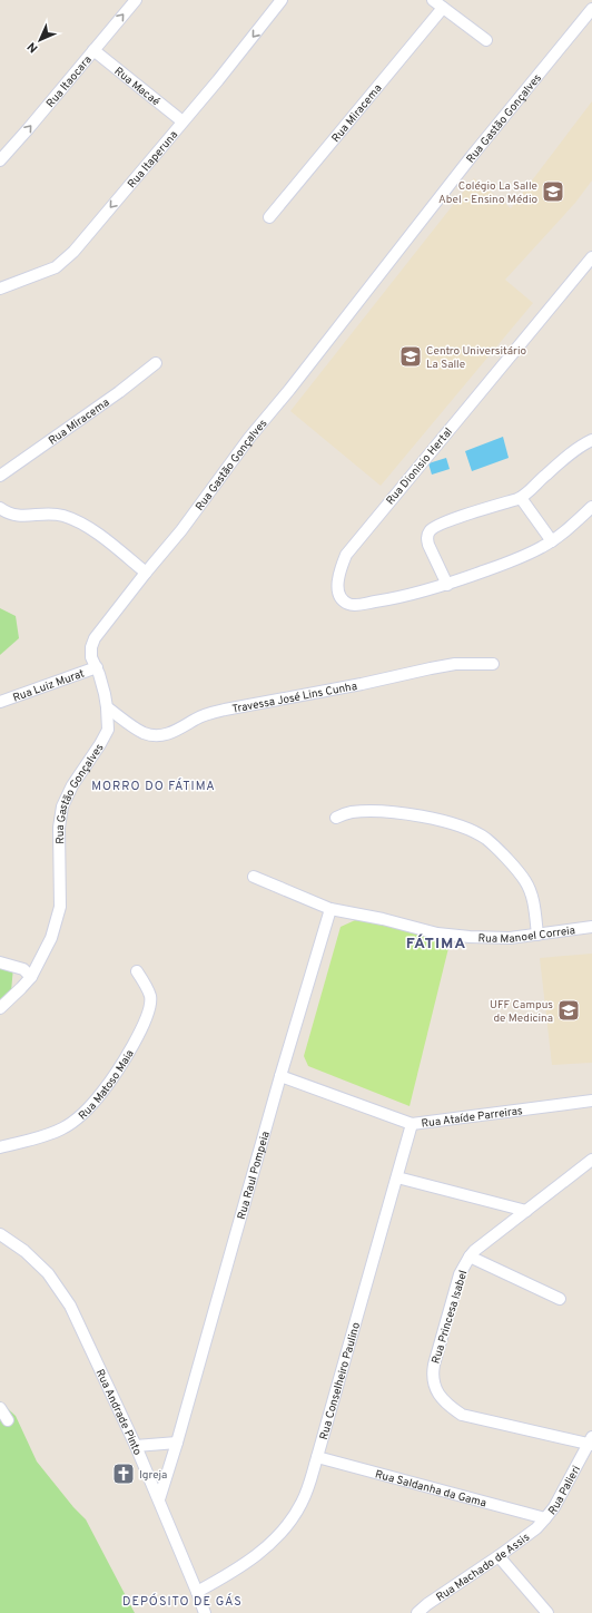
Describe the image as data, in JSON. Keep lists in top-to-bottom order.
{
  "streets": {
    "street": [
      "Rua Itaocara",
      "Rua Macaé",
      "Rua Miracema",
      "Rua Gastão Gonçalves",
      "Rua Itaperuna",
      "Rua Dionisio Hertal",
      "Rua Luiz Murat",
      "Travessa José Lins Cunha",
      "Rua Manoel Correia",
      "Rua Matoso Maia",
      "Rua Ataíde Parreiras",
      "Rua Raul Pompeia",
      "Rua Princesa Isabel",
      "Rua Conselheiro Paulino",
      "Rua Andrade Pinto",
      "Rua Saldanha da Gama",
      "Rua Palieri",
      "Rua Machado de Assis"
    ]
  },
  "crossings": [
    ["Rua Itaocara", "Rua Macaé"],
    ["Rua Macaé", "Rua Itaperuna"],
    ["Rua Gastão Gonçalves", "Rua Luiz Murat"],
    ["Rua Gastão Gonçalves", "Travessa José Lins Cunha"],
    ["Rua Manoel Correia", "Rua Raul Pompeia"],
    ["Rua Ataíde Parreiras", "Rua Raul Pompeia"],
    ["Rua Ataíde Parreiras", "Rua Conselheiro Paulino"],
    ["Rua Raul Pompeia", "Rua Andrade Pinto"],
    ["Rua Princesa Isabel", "Rua Palieri"],
    ["Rua Conselheiro Paulino", "Rua Andrade Pinto"],
    ["Rua Conselheiro Paulino", "Rua Saldanha da Gama"],
    ["Rua Saldanha da Gama", "Rua Palieri"],
    ["Rua Saldanha da Gama", "Rua Machado de Assis"],
    ["Rua Palieri", "Rua Machado de Assis"]
  ],
  "one_way": ["Rua Itaocara", "Rua Itaperuna"],
  "districts": ["MORRO DO FÁTIMA", "FÁTIMA", "DEPÓSITO DE GÁS"],
  "places": {
    "school or university": ["Colégio La Salle Abel - Ensino Médio", "Centro Universitário La Salle", "UFF Campus de Medicina"],
    "church": ["Igreja"]
  },
  "north": "bottom left"
}
